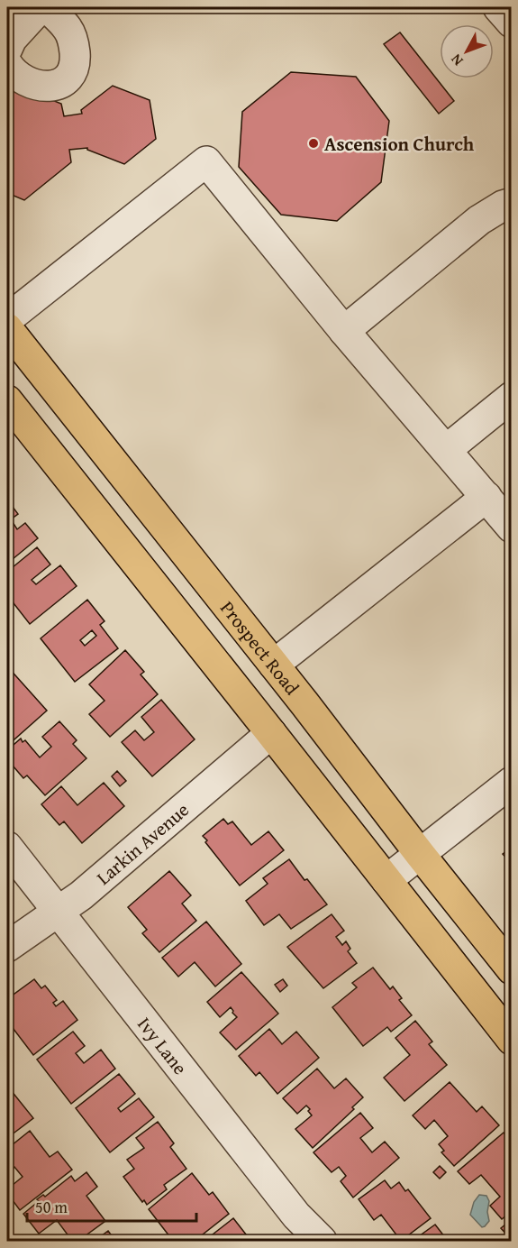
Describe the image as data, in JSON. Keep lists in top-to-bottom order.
{
  "streets": {
    "main road": ["Prospect Road"],
    "street": ["Larkin Avenue", "Ivy Lane"]
  },
  "crossings": [
    ["Larkin Avenue", "Ivy Lane"]
  ],
  "places": ["Ascension Church"],
  "scale_bar": "50 m",
  "north": "bottom left"
}
